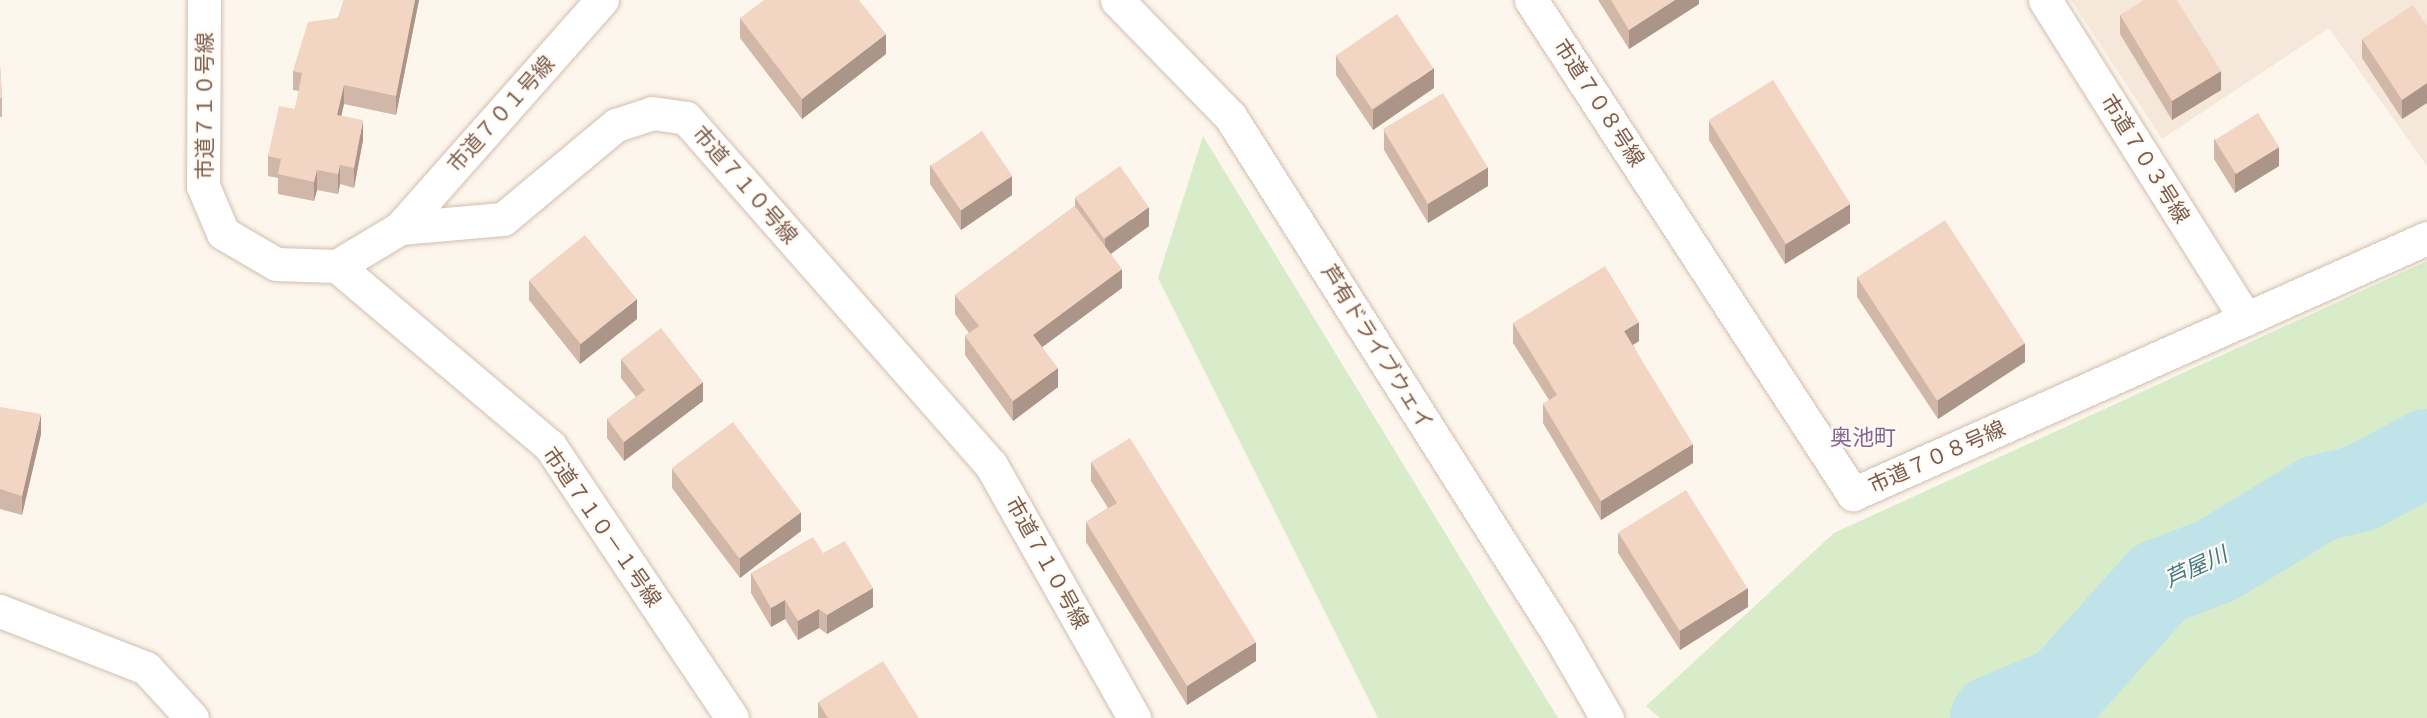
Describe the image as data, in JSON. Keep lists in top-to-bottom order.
{
  "streets": {
    "street": [
      "市道７０８号線",
      "市道７１０号線",
      "市道７０１号線",
      "市道７０３号線",
      "芦有ドライブウェイ",
      "市道７１０－１号線"
    ]
  },
  "crossings": [
    ["市道７０８号線", "市道７０３号線"],
    ["市道７１０号線", "市道７０１号線"],
    ["市道７１０号線", "市道７１０－１号線"]
  ],
  "districts": ["奥池町"],
  "water": ["芦屋川"]
}
